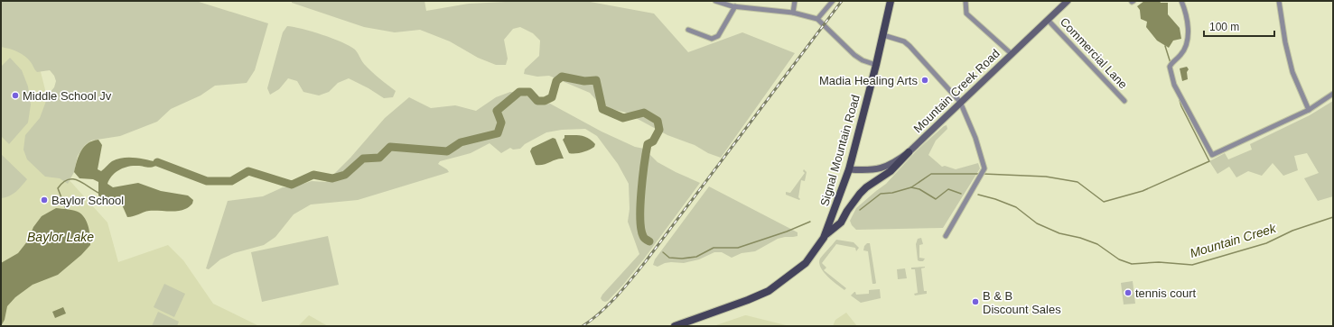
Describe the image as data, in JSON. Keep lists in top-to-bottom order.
{
  "streets": {
    "main road": ["Mountain Creek Road", "Signal Mountain Road"],
    "street": ["Commercial Lane"]
  },
  "crossings": [
    ["Commercial Lane", "Mountain Creek Road"],
    ["Mountain Creek Road", "Signal Mountain Road"]
  ],
  "water": ["Baylor Lake", "Mountain Creek"],
  "places": [
    "Madia Healing Arts",
    "Middle School Jv",
    "Baylor School",
    "tennis court",
    "B & B Discount Sales"
  ],
  "scale_bar": "100 m"
}
